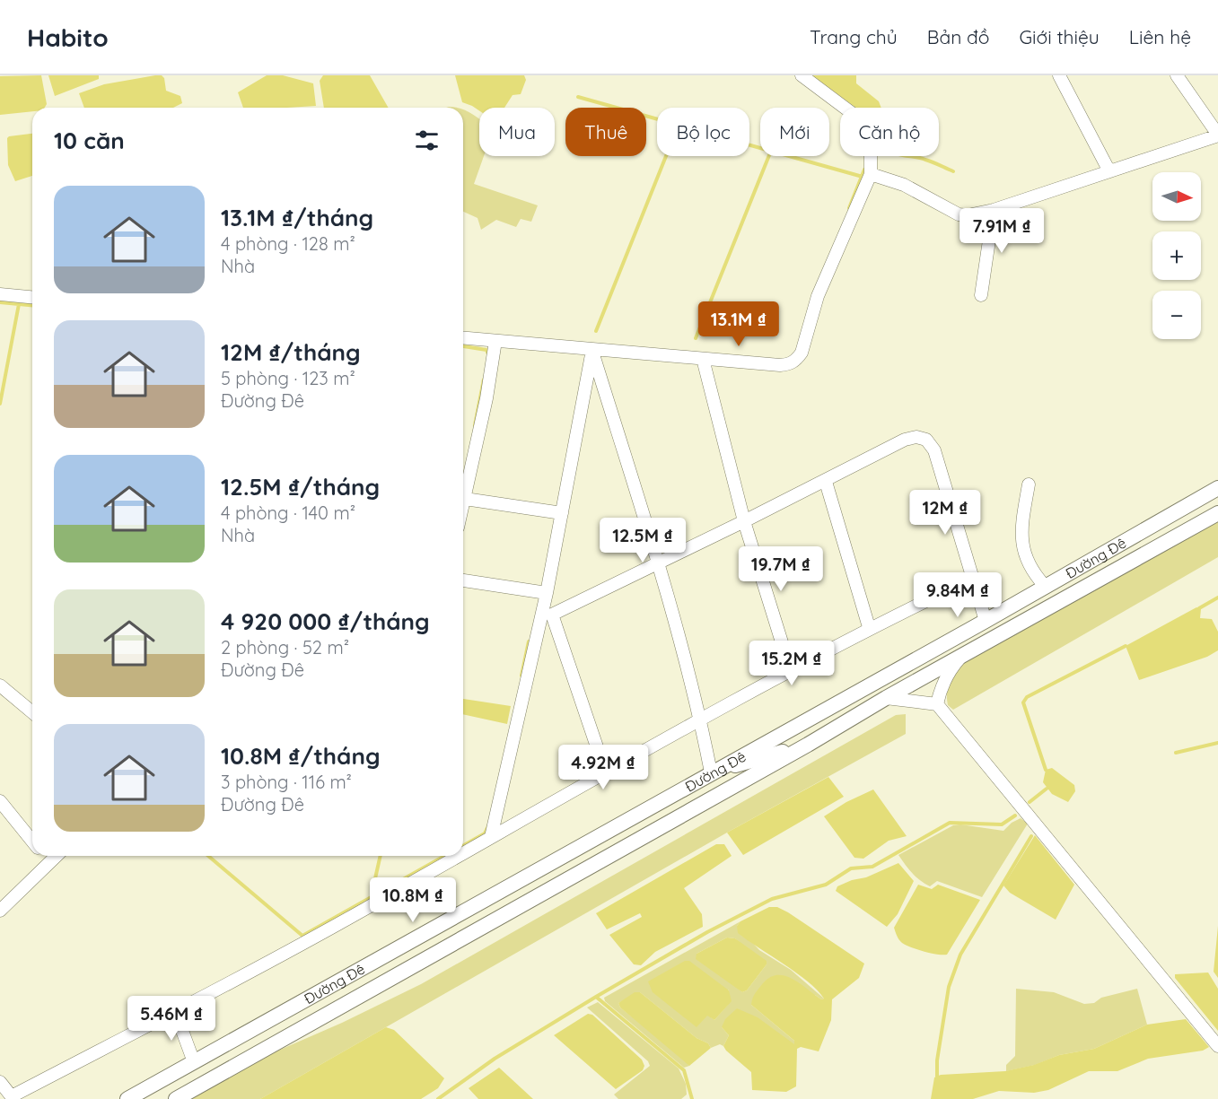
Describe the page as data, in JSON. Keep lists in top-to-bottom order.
{
  "streets": {
    "street": ["Đường Đê"]
  },
  "north": "right",
  "page": {
    "header": "Habito",
    "nav": [
      "Trang chủ",
      "Bản đồ",
      "Giới thiệu",
      "Liên hệ"
    ],
    "chip": [
      "Mua",
      "Thuê",
      "Bộ lọc",
      "Mới",
      "Căn hộ"
    ],
    "heading": "10 căn",
    "map_buttons": ["+", "−"],
    "list": [
      {
        "name": "13.1M ₫/tháng",
        "note": "4 phòng · 128 m² · Nhà"
      },
      {
        "name": "12M ₫/tháng",
        "note": "5 phòng · 123 m² · Đường Đê"
      },
      {
        "name": "12.5M ₫/tháng",
        "note": "4 phòng · 140 m² · Nhà"
      },
      {
        "name": "4 920 000 ₫/tháng",
        "note": "2 phòng · 52 m² · Đường Đê"
      },
      {
        "name": "10.8M ₫/tháng",
        "note": "3 phòng · 116 m² · Đường Đê"
      }
    ],
    "price": [
      "7.91M ₫",
      "13.1M ₫",
      "12M ₫",
      "12.5M ₫",
      "19.7M ₫",
      "9.84M ₫",
      "15.2M ₫",
      "4.92M ₫",
      "10.8M ₫",
      "5.46M ₫"
    ]
  }
}
